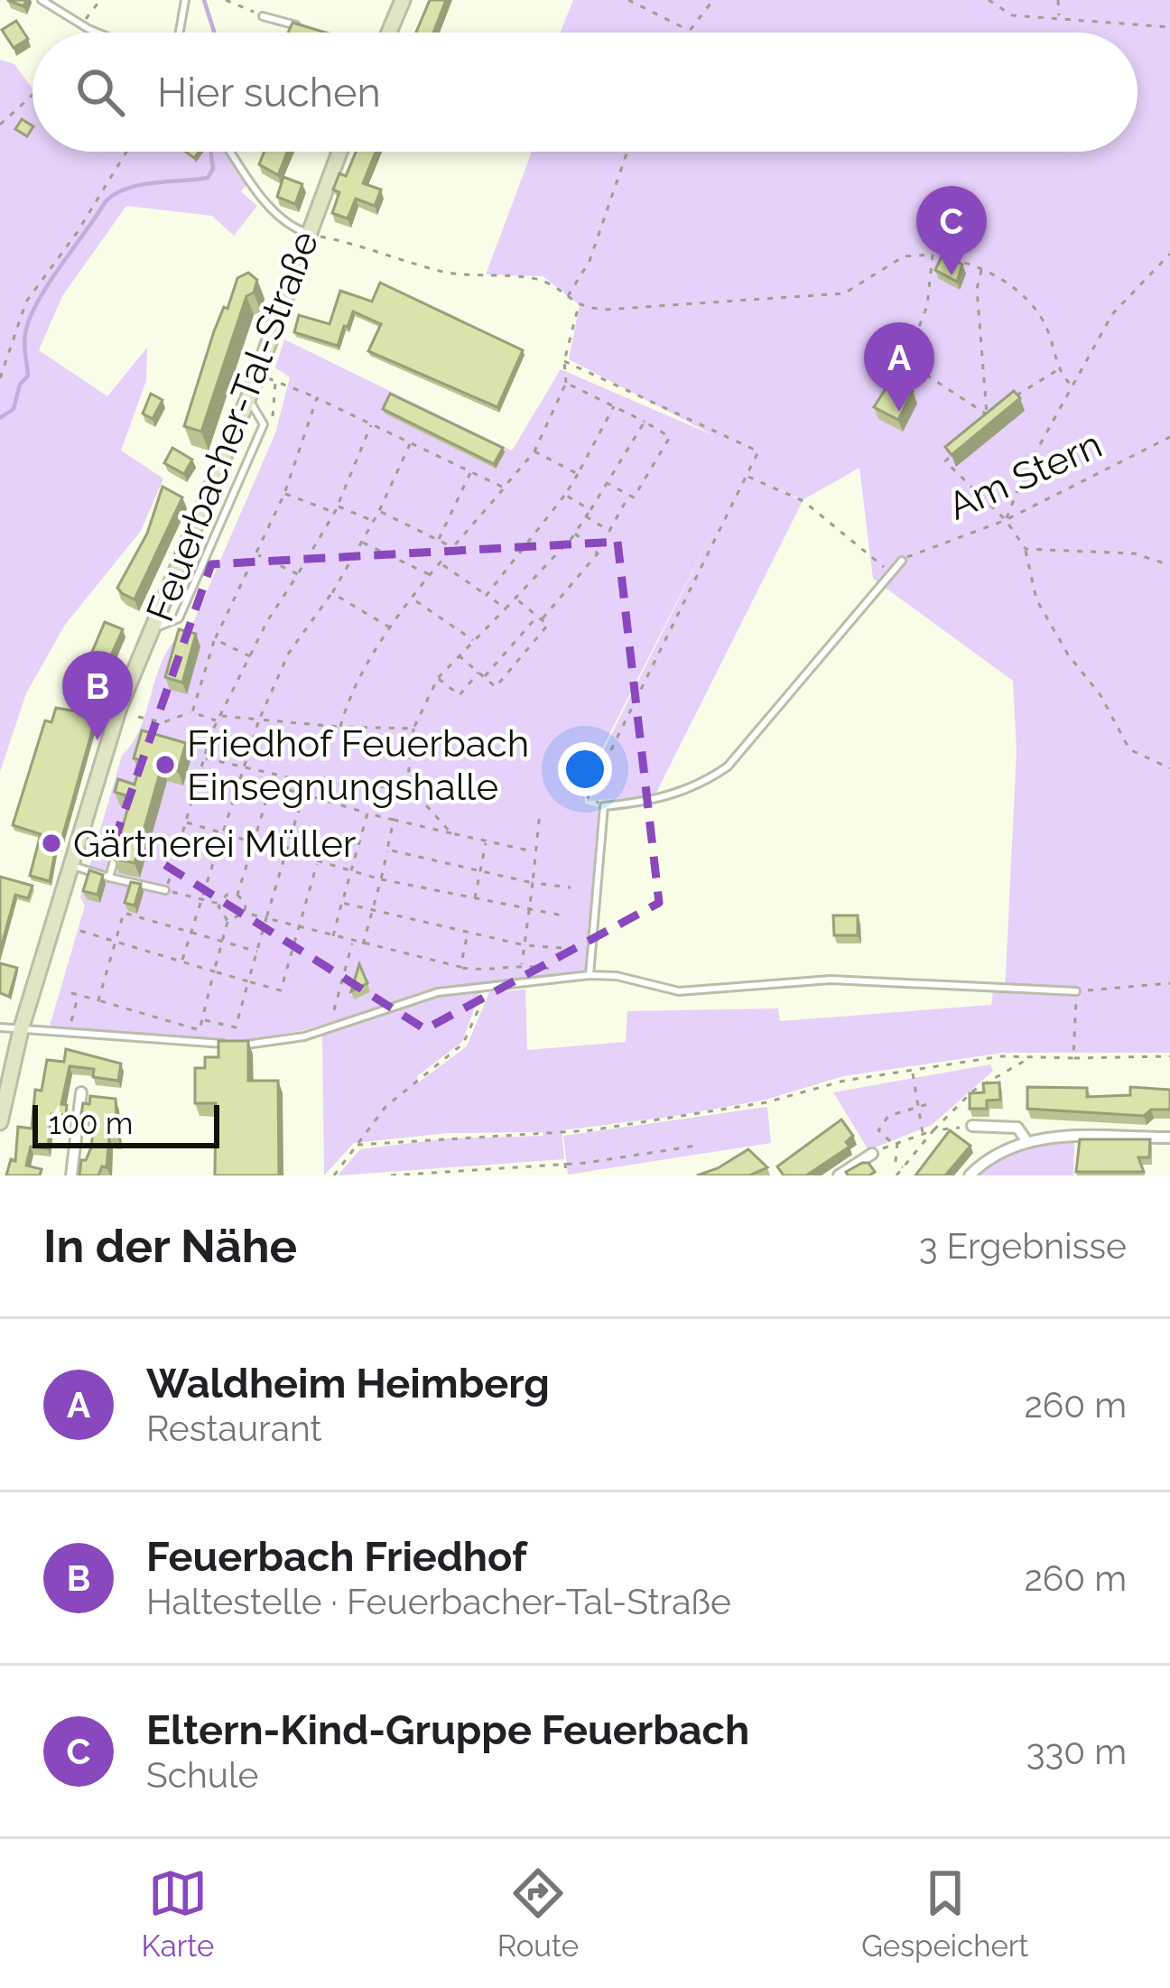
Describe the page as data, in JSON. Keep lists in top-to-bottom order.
{
  "streets": {
    "main road": ["Feuerbacher-Tal-Straße"],
    "path": ["Am Stern"]
  },
  "places": ["Friedhof Feuerbach Einsegnungshalle", "Gärtnerei Müller"],
  "scale_bar": "100 m",
  "page": {
    "search": "Hier suchen",
    "pins": ["C", "A", "B"],
    "scale": "100 m",
    "heading": ["In der Nähe", "3 Ergebnisse"],
    "list": [
      {
        "mark": "A",
        "name": "Waldheim Heimberg",
        "note": "Restaurant",
        "value": "260 m"
      },
      {
        "mark": "B",
        "name": "Feuerbach Friedhof",
        "note": "Haltestelle · Feuerbacher-Tal-Straße",
        "value": "260 m"
      },
      {
        "mark": "C",
        "name": "Eltern-Kind-Gruppe Feuerbach",
        "note": "Schule",
        "value": "330 m"
      }
    ],
    "nav": ["Karte", "Route", "Gespeichert"]
  }
}
